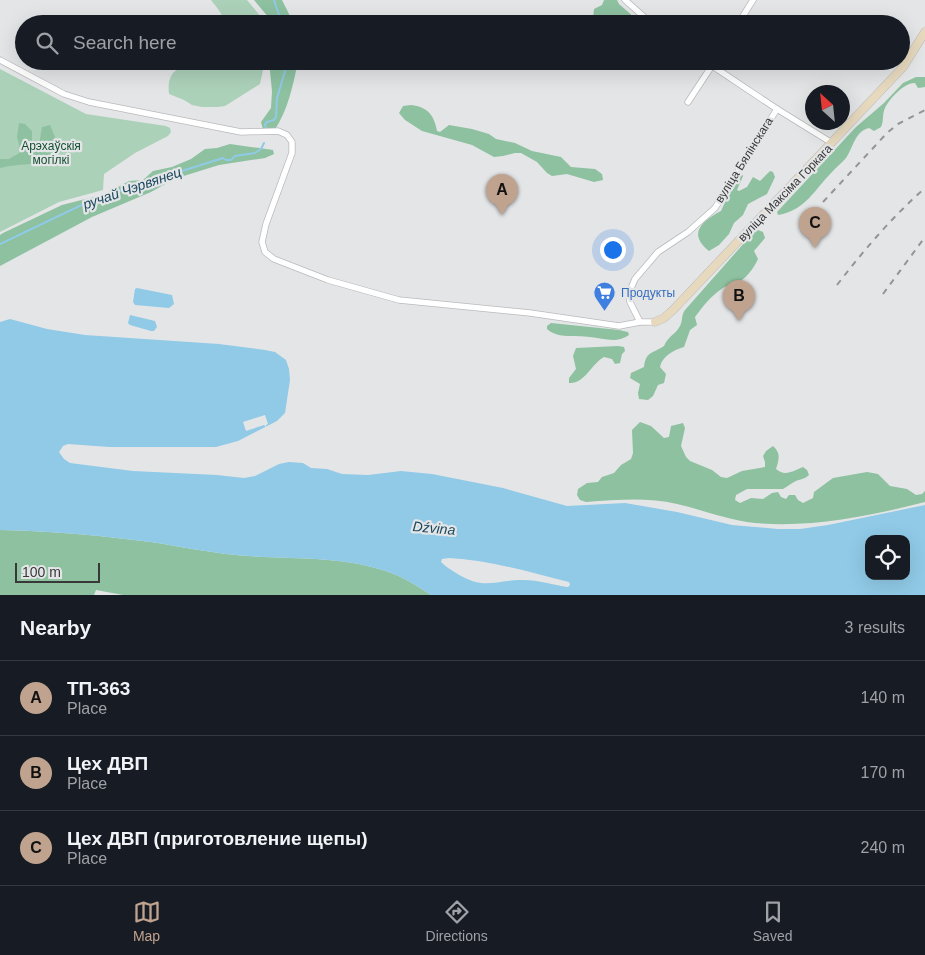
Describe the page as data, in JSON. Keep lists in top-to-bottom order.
{
  "streets": {
    "main road": ["вуліца Максіма Горкага"],
    "street": ["вуліца Бялінскага"]
  },
  "water": ["ручай Чэрвянец", "Dźvina"],
  "parks": ["Арэхаўскія могілкі"],
  "places": {
    "supermarket": ["Продукты"]
  },
  "scale_bar": "100 m",
  "north": "top left",
  "page": {
    "search": "Search here",
    "pins": ["A", "C", "B"],
    "scale": "100 m",
    "heading": ["Nearby", "3 results"],
    "list": [
      {
        "mark": "A",
        "name": "ТП-363",
        "note": "Place",
        "value": "140 m"
      },
      {
        "mark": "B",
        "name": "Цех ДВП",
        "note": "Place",
        "value": "170 m"
      },
      {
        "mark": "C",
        "name": "Цех ДВП (приготовление щепы)",
        "note": "Place",
        "value": "240 m"
      }
    ],
    "nav": ["Map", "Directions", "Saved"]
  }
}
